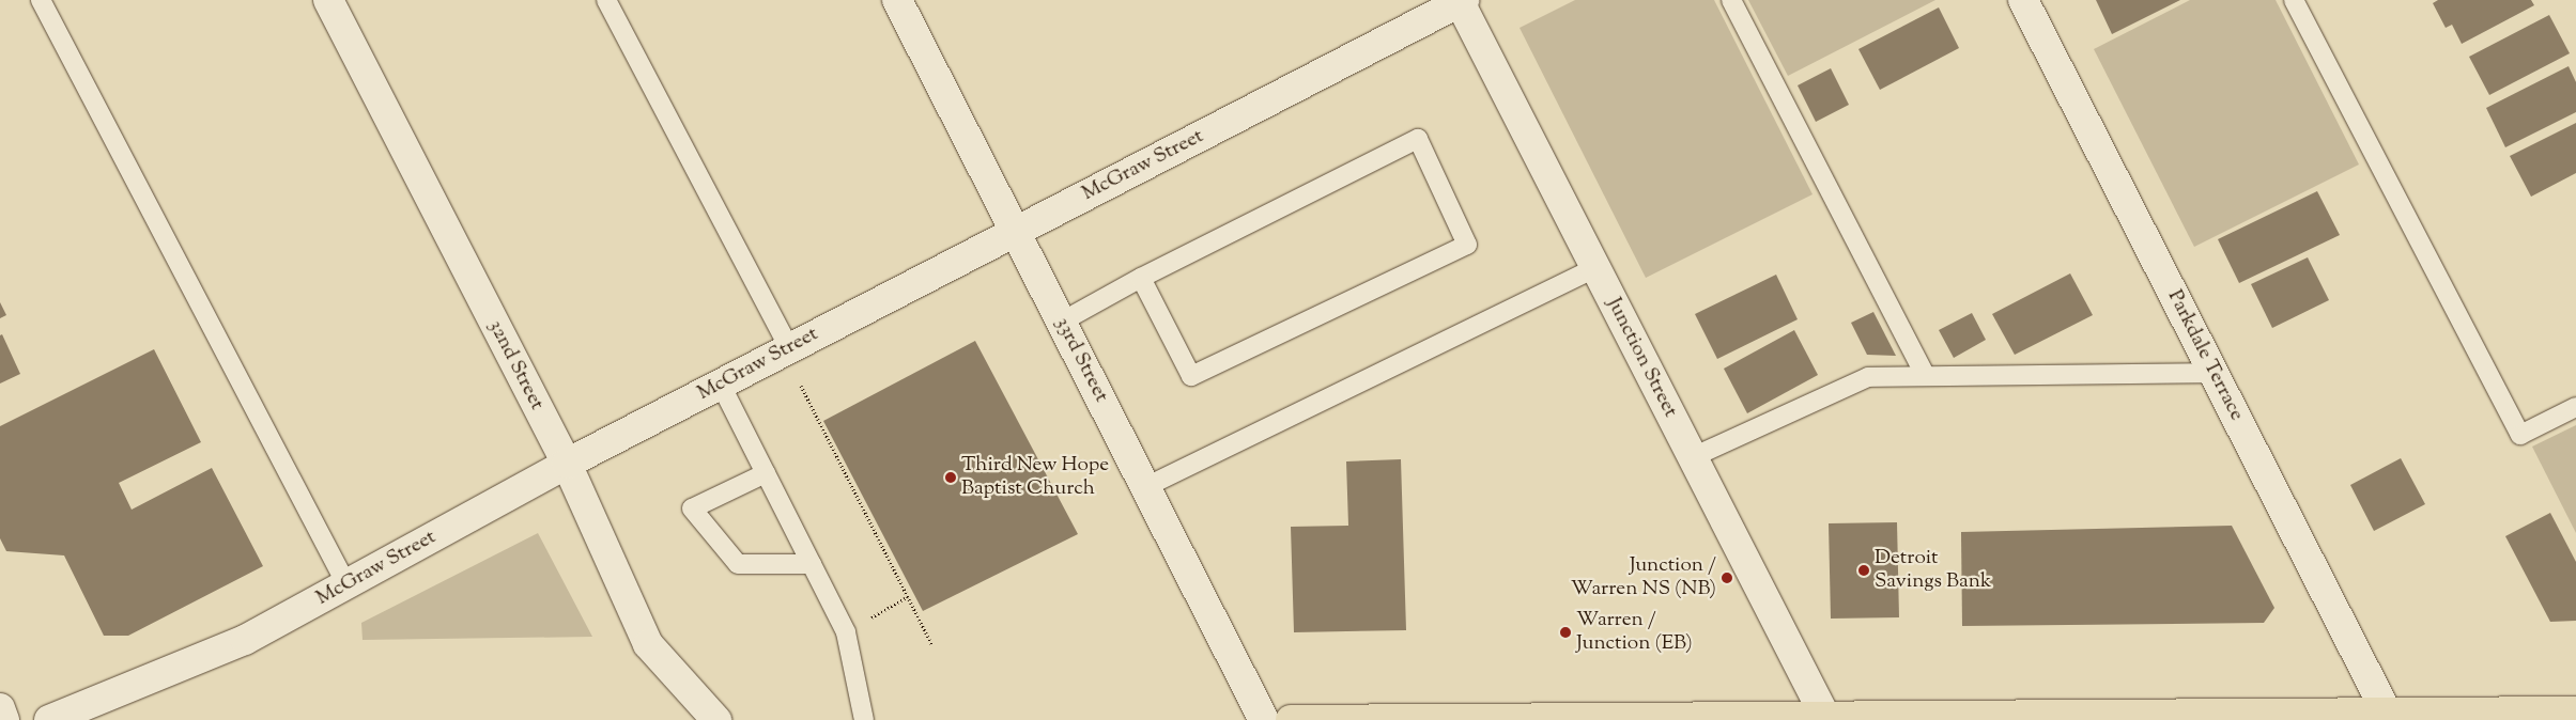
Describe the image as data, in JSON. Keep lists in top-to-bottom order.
{
  "streets": {
    "street": [
      "McGraw Street",
      "Parkdale Terrace",
      "Junction Street",
      "33rd Street",
      "32nd Street"
    ]
  },
  "crossings": [
    ["McGraw Street", "Junction Street"],
    ["McGraw Street", "33rd Street"],
    ["McGraw Street", "32nd Street"]
  ],
  "places": [
    "Third New Hope Baptist Church",
    "Detroit Savings Bank",
    "Junction / Warren NS (NB)",
    "Warren / Junction (EB)"
  ]
}
